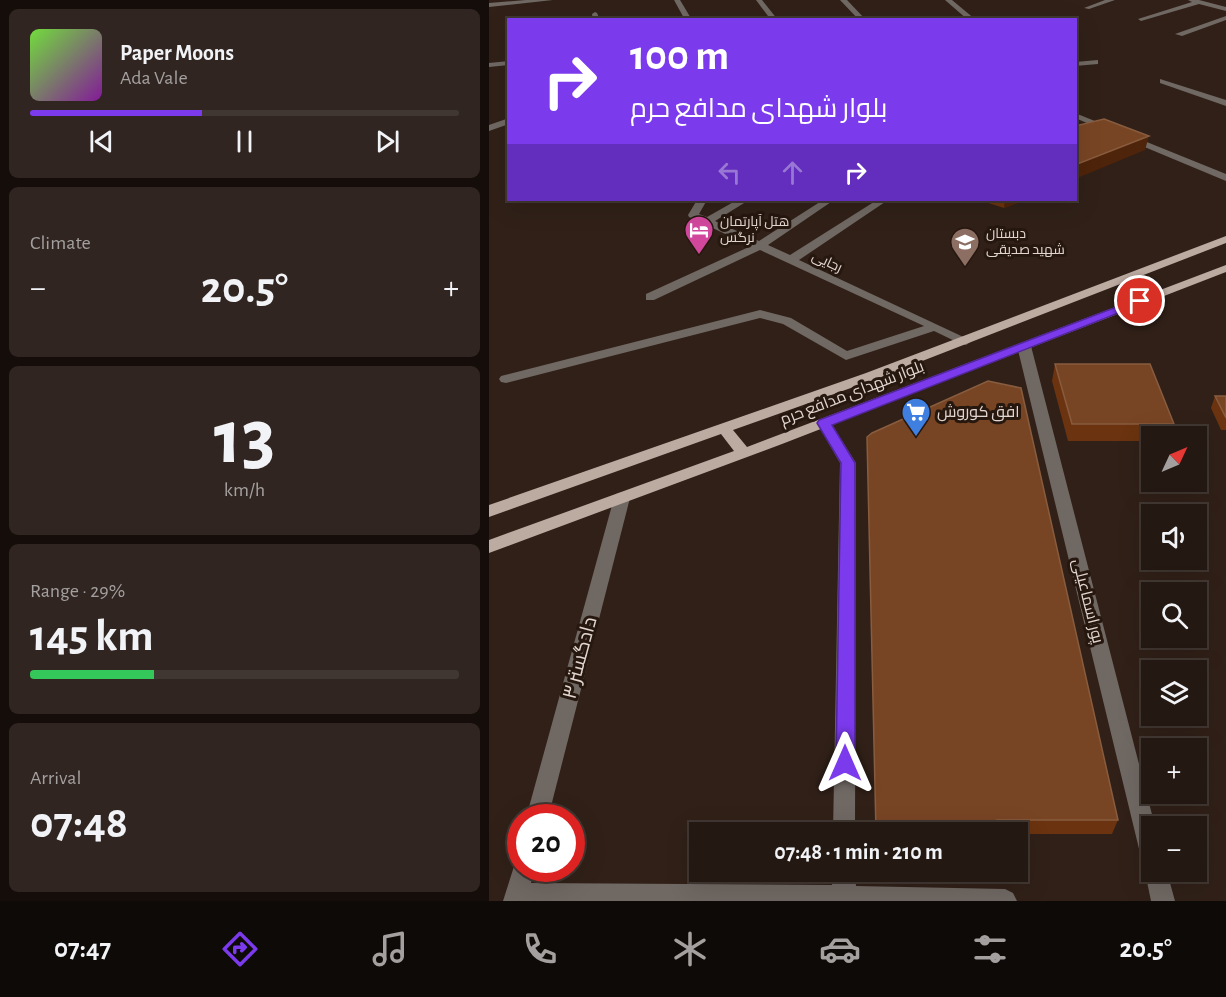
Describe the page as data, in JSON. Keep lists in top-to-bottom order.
{
  "streets": {
    "main road": ["بلوار شهدای مدافع حرم"],
    "street": ["رجایی", "پور اسماعیلی", "دادگستر ۳"]
  },
  "crossings": [
    ["رجایی", "بلوار شهدای مدافع حرم"],
    ["بلوار شهدای مدافع حرم", "پور اسماعیلی"],
    ["بلوار شهدای مدافع حرم", "دادگستر ۳"]
  ],
  "places": {
    "hotel": ["هتل آپارتمان نرگس"],
    "school or university": ["دبستان شهید صدیقی"],
    "supermarket": ["افق کوروش"]
  },
  "north": "top right",
  "page": {
    "turn": ["100 m", "بلوار شهدای مدافع حرم"],
    "song": ["Paper Moons", "Ada Vale"],
    "tile": [
      "Climate",
      ["13", "km/h"],
      ["Range · 29%", "145 km"],
      ["Arrival", "07:48"]
    ],
    "heat": ["−", "20.5°", "+"],
    "map_buttons": ["+", "−"],
    "limit": "20",
    "trip": "07:48 · 1 min · 210 m",
    "tabs": ["07:47", "20.5°"]
  }
}
